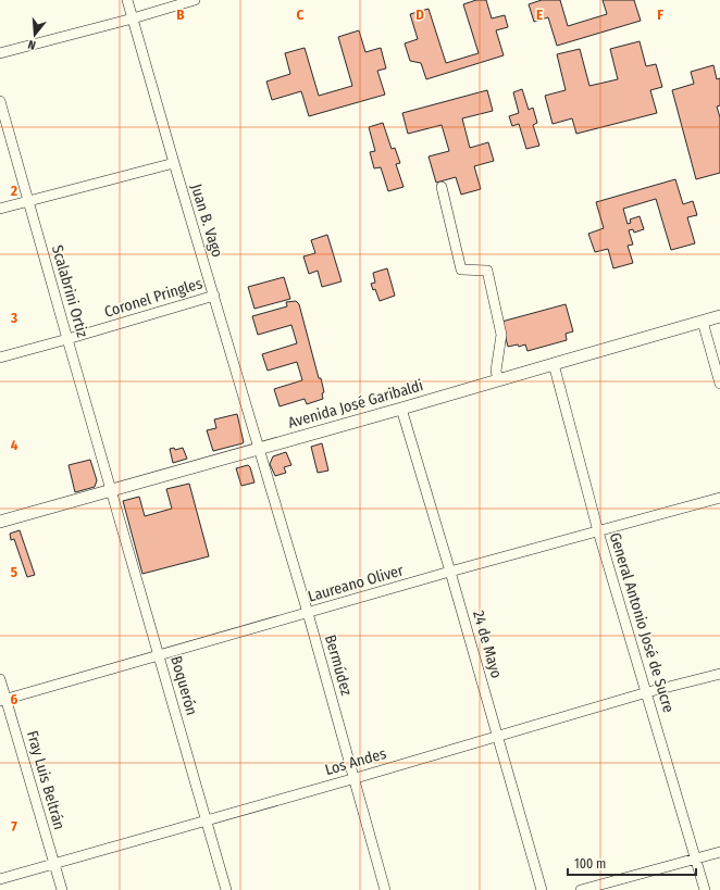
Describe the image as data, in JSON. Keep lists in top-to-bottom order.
{
  "streets": {
    "main road": ["Avenida José Garibaldi"],
    "street": [
      "Juan B. Vago",
      "Scalabrini Ortiz",
      "Coronel Pringles",
      "Laureano Oliver",
      "General Antonio José de Sucre",
      "24 de Mayo",
      "Bermúdez",
      "Boquerón",
      "Los Andes",
      "Fray Luis Beltrán"
    ]
  },
  "crossings": [
    ["Juan B. Vago", "Coronel Pringles"],
    ["Juan B. Vago", "Avenida José Garibaldi"],
    ["Juan B. Vago", "Bermúdez"],
    ["Scalabrini Ortiz", "Coronel Pringles"],
    ["Scalabrini Ortiz", "Avenida José Garibaldi"],
    ["Scalabrini Ortiz", "Boquerón"],
    ["Avenida José Garibaldi", "General Antonio José de Sucre"],
    ["Avenida José Garibaldi", "24 de Mayo"],
    ["Avenida José Garibaldi", "Bermúdez"],
    ["Avenida José Garibaldi", "Boquerón"],
    ["Laureano Oliver", "General Antonio José de Sucre"],
    ["Laureano Oliver", "24 de Mayo"],
    ["Laureano Oliver", "Bermúdez"],
    ["Laureano Oliver", "Boquerón"],
    ["Laureano Oliver", "Fray Luis Beltrán"],
    ["General Antonio José de Sucre", "Los Andes"],
    ["24 de Mayo", "Los Andes"],
    ["Bermúdez", "Los Andes"],
    ["Boquerón", "Los Andes"],
    ["Los Andes", "Fray Luis Beltrán"]
  ],
  "scale_bar": "100 m",
  "north": "bottom",
  "grid": {
    "columns": [
      "B",
      "C",
      "D",
      "E",
      "F"
    ],
    "rows": [
      "2",
      "3",
      "4",
      "5",
      "6",
      "7"
    ]
  }
}
